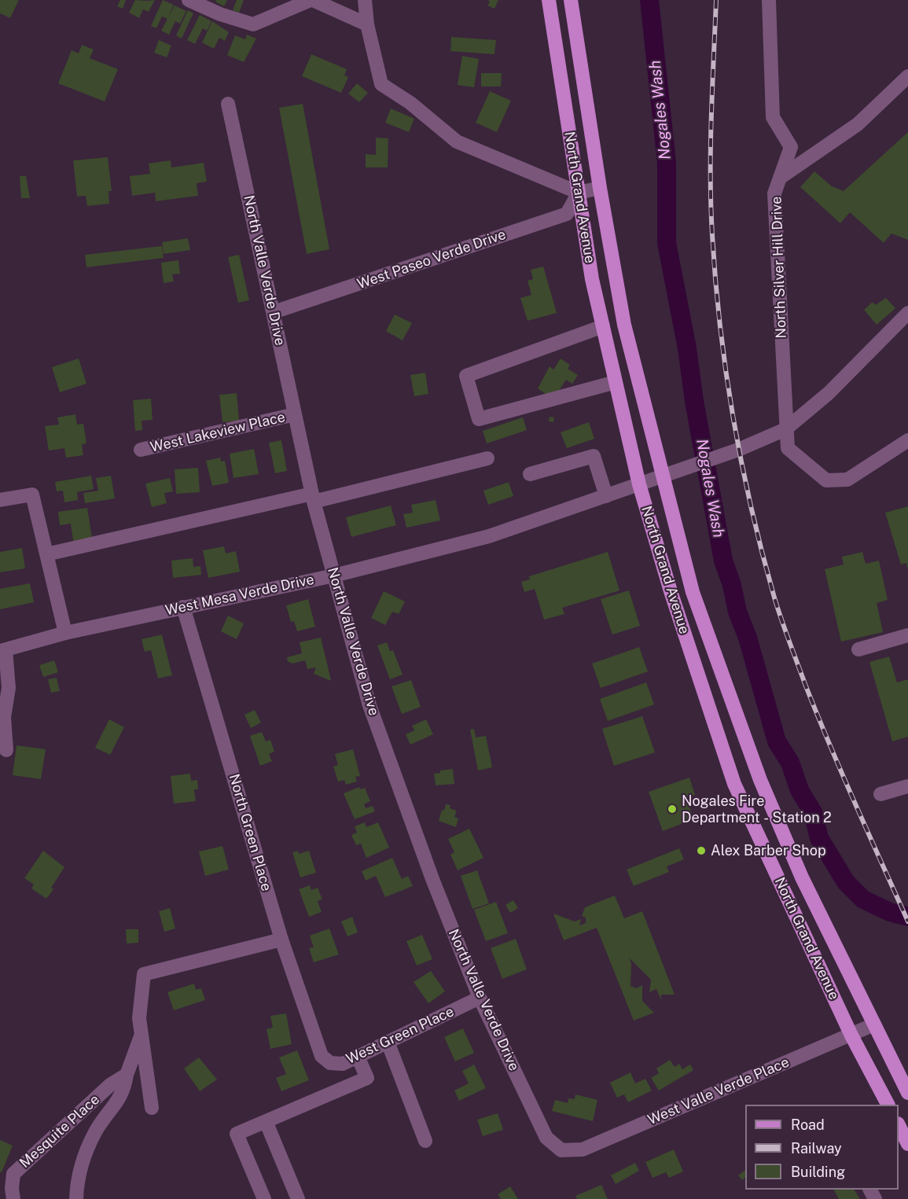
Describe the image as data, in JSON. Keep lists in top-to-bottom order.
{
  "streets": {
    "main road": ["North Grand Avenue"],
    "street": [
      "West Paseo Verde Drive",
      "North Silver Hill Drive",
      "North Valle Verde Drive",
      "West Lakeview Place",
      "West Mesa Verde Drive",
      "North Green Place",
      "West Green Place",
      "West Valle Verde Place",
      "Mesquite Place"
    ]
  },
  "crossings": [
    ["North Grand Avenue", "West Paseo Verde Drive"],
    ["North Grand Avenue", "West Mesa Verde Drive"],
    ["North Grand Avenue", "West Valle Verde Place"],
    ["West Paseo Verde Drive", "North Valle Verde Drive"],
    ["North Silver Hill Drive", "West Mesa Verde Drive"],
    ["North Valle Verde Drive", "West Lakeview Place"],
    ["North Valle Verde Drive", "West Mesa Verde Drive"],
    ["North Valle Verde Drive", "West Green Place"],
    ["North Valle Verde Drive", "West Valle Verde Place"],
    ["West Mesa Verde Drive", "North Green Place"],
    ["North Green Place", "West Green Place"],
    ["North Green Place", "Mesquite Place"]
  ],
  "water": ["Nogales Wash"],
  "places": ["Nogales Fire Department - Station 2", "Alex Barber Shop"],
  "legend": ["Road", "Railway", "Building"]
}
